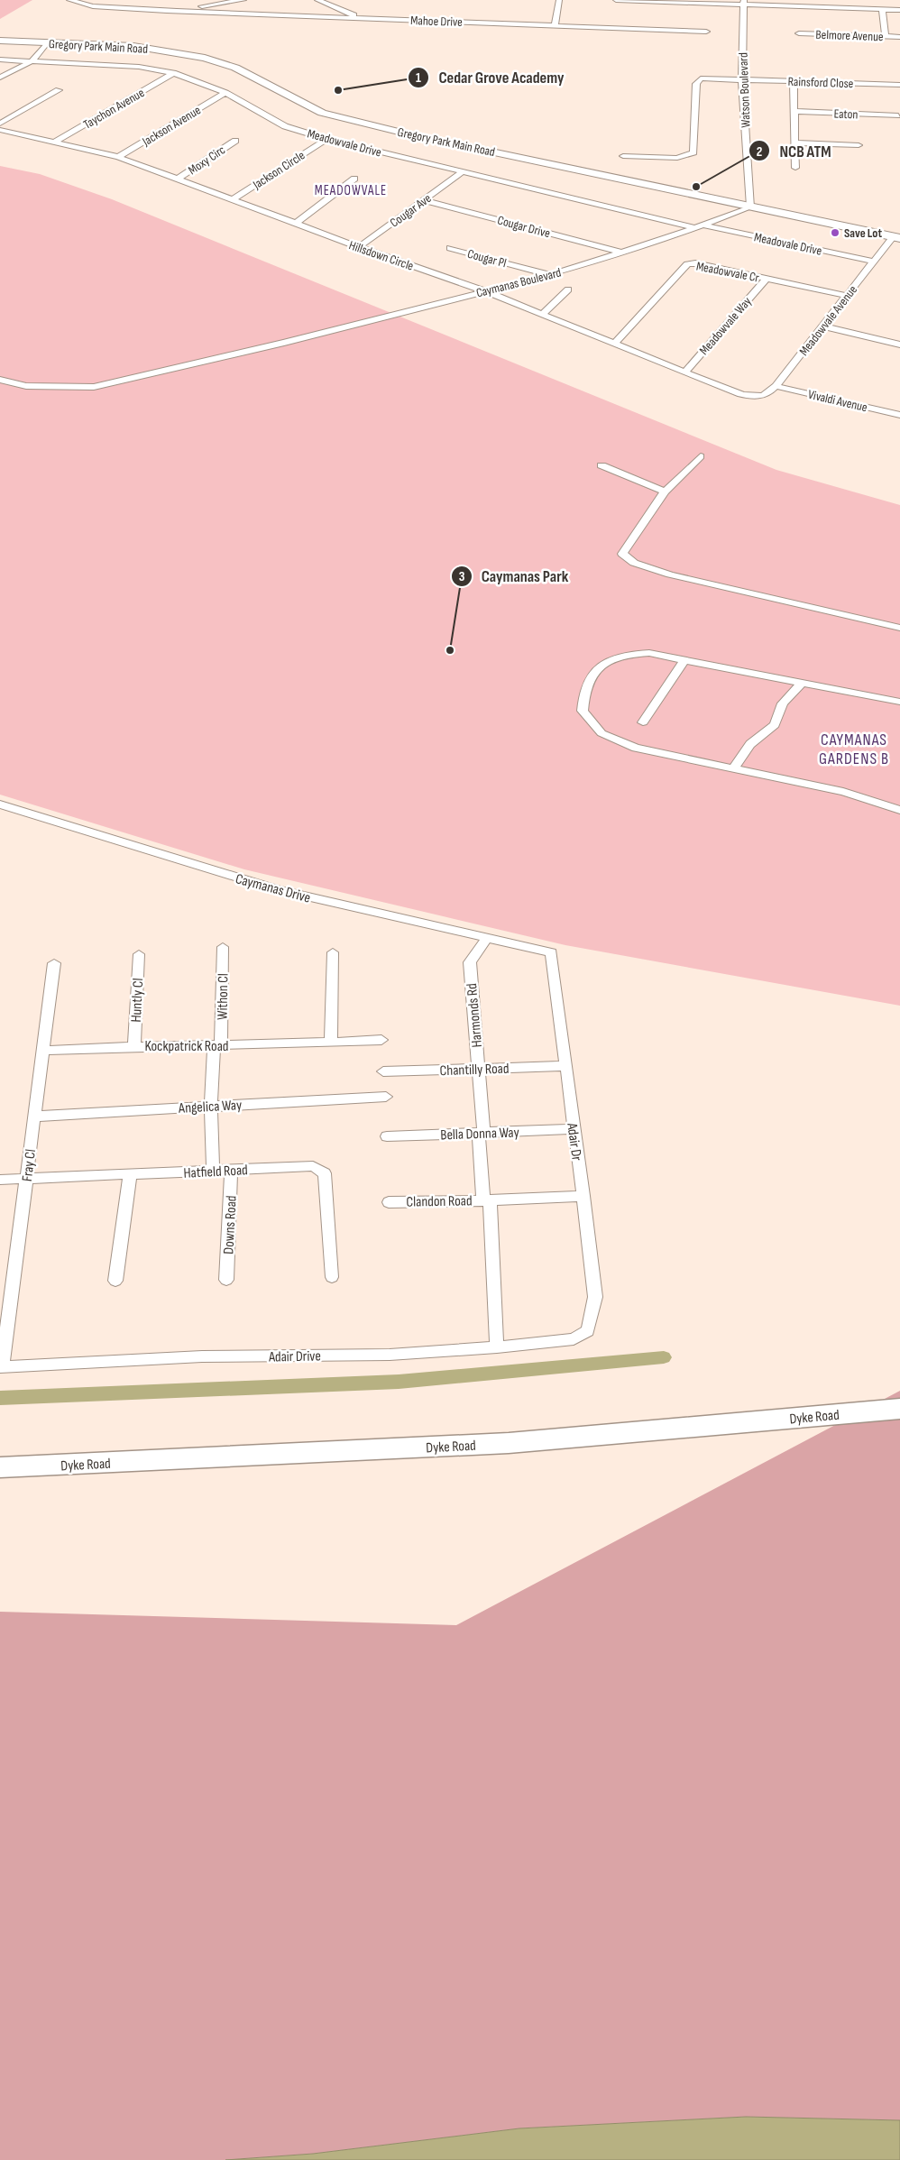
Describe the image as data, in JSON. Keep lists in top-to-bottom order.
{
  "streets": {
    "main road": ["Dyke Road"],
    "street": [
      "Mahoe Drive",
      "Belmore Avenue",
      "Gregory Park Main Road",
      "Rainsford Close",
      "Watson Boulevard",
      "Taychon Avenue",
      "Eaton",
      "Jackson Avenue",
      "Meadowvale Drive",
      "Moxy Circ",
      "Jackson Circle",
      "Cougar Ave",
      "Cougar Drive",
      "Meadovale Drive",
      "Hillsdown Circle",
      "Cougar Pl",
      "Meadowvale Cr",
      "Caymanas Boulevard",
      "Meadowvale Avenue",
      "Meadowvale Way",
      "Vivaldi Avenue",
      "Caymanas Drive",
      "Withon Cl",
      "Huntly Cl",
      "Harmonds Rd",
      "Kockpatrick Road",
      "Chantilly Road",
      "Angelica Way",
      "Bella Donna Way",
      "Adair Dr",
      "Fray Cl",
      "Hatfield Road",
      "Clandon Road",
      "Downs Road",
      "Adair Drive"
    ]
  },
  "crossings": [
    ["Gregory Park Main Road", "Watson Boulevard"],
    ["Gregory Park Main Road", "Caymanas Boulevard"],
    ["Gregory Park Main Road", "Meadowvale Avenue"],
    ["Rainsford Close", "Watson Boulevard"],
    ["Watson Boulevard", "Caymanas Boulevard"],
    ["Taychon Avenue", "Meadowvale Drive"],
    ["Taychon Avenue", "Hillsdown Circle"],
    ["Jackson Avenue", "Meadowvale Drive"],
    ["Jackson Avenue", "Hillsdown Circle"],
    ["Meadowvale Drive", "Jackson Circle"],
    ["Meadowvale Drive", "Cougar Ave"],
    ["Meadowvale Drive", "Meadovale Drive"],
    ["Meadowvale Drive", "Caymanas Boulevard"],
    ["Moxy Circ", "Hillsdown Circle"],
    ["Jackson Circle", "Hillsdown Circle"],
    ["Cougar Ave", "Cougar Drive"],
    ["Cougar Ave", "Hillsdown Circle"],
    ["Cougar Drive", "Caymanas Boulevard"],
    ["Meadovale Drive", "Caymanas Boulevard"],
    ["Meadovale Drive", "Meadowvale Avenue"],
    ["Hillsdown Circle", "Meadowvale Cr"],
    ["Hillsdown Circle", "Caymanas Boulevard"],
    ["Hillsdown Circle", "Meadowvale Avenue"],
    ["Hillsdown Circle", "Meadowvale Way"],
    ["Cougar Pl", "Caymanas Boulevard"],
    ["Meadowvale Cr", "Meadowvale Avenue"],
    ["Meadowvale Cr", "Meadowvale Way"],
    ["Meadowvale Avenue", "Vivaldi Avenue"],
    ["Caymanas Drive", "Harmonds Rd"],
    ["Caymanas Drive", "Adair Dr"],
    ["Withon Cl", "Kockpatrick Road"],
    ["Withon Cl", "Angelica Way"],
    ["Withon Cl", "Hatfield Road"],
    ["Huntly Cl", "Kockpatrick Road"],
    ["Harmonds Rd", "Chantilly Road"],
    ["Harmonds Rd", "Bella Donna Way"],
    ["Harmonds Rd", "Clandon Road"],
    ["Harmonds Rd", "Adair Drive"],
    ["Kockpatrick Road", "Fray Cl"],
    ["Chantilly Road", "Adair Dr"],
    ["Angelica Way", "Fray Cl"],
    ["Bella Donna Way", "Adair Dr"],
    ["Adair Dr", "Clandon Road"],
    ["Adair Dr", "Adair Drive"],
    ["Fray Cl", "Hatfield Road"],
    ["Fray Cl", "Adair Drive"],
    ["Hatfield Road", "Downs Road"]
  ],
  "districts": ["MEADOWVALE", "CAYMANAS GARDENS B"],
  "places": [
    "Cedar Grove Academy",
    "NCB ATM",
    "Save Lot",
    "Caymanas Park"
  ]
}
